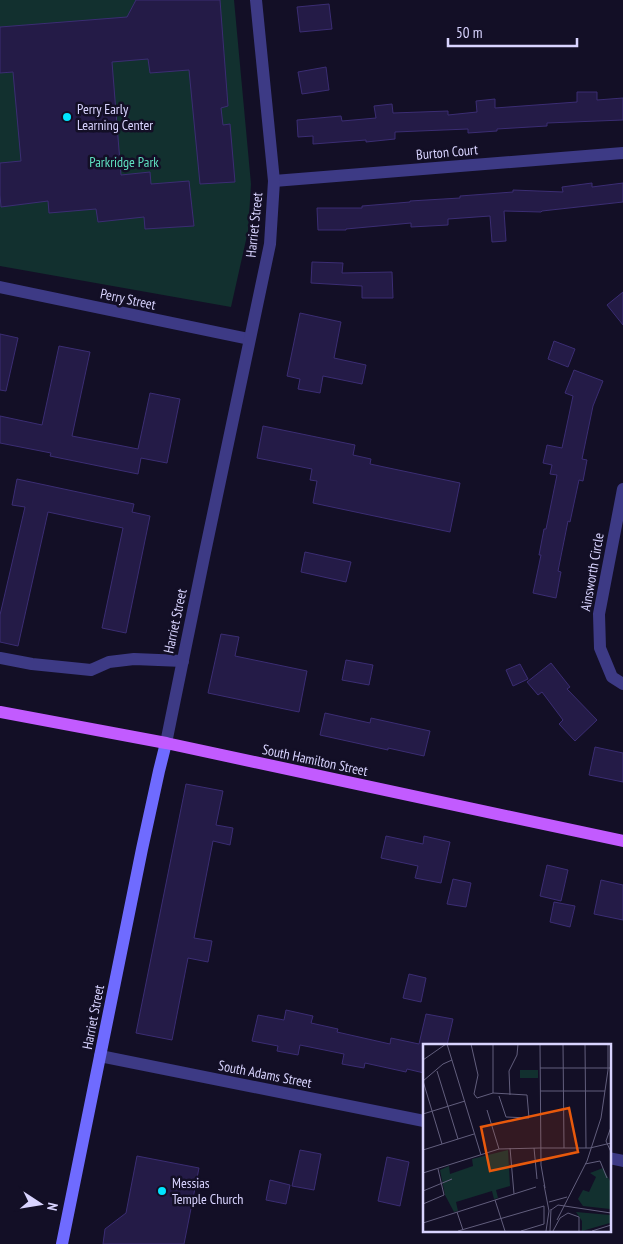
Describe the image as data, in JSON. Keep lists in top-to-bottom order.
{
  "streets": {
    "main road": ["Harriet Street", "South Hamilton Street"],
    "street": [
      "Burton Court",
      "Perry Street",
      "Ainsworth Circle",
      "South Adams Street"
    ]
  },
  "crossings": [
    ["Burton Court", "Harriet Street"],
    ["Harriet Street", "Perry Street"],
    ["Harriet Street", "South Hamilton Street"],
    ["Harriet Street", "South Adams Street"]
  ],
  "parks": ["Parkridge Park"],
  "places": ["Perry Early Learning Center", "Messias Temple Church"],
  "scale_bar": "50 m",
  "north": "right"
}
